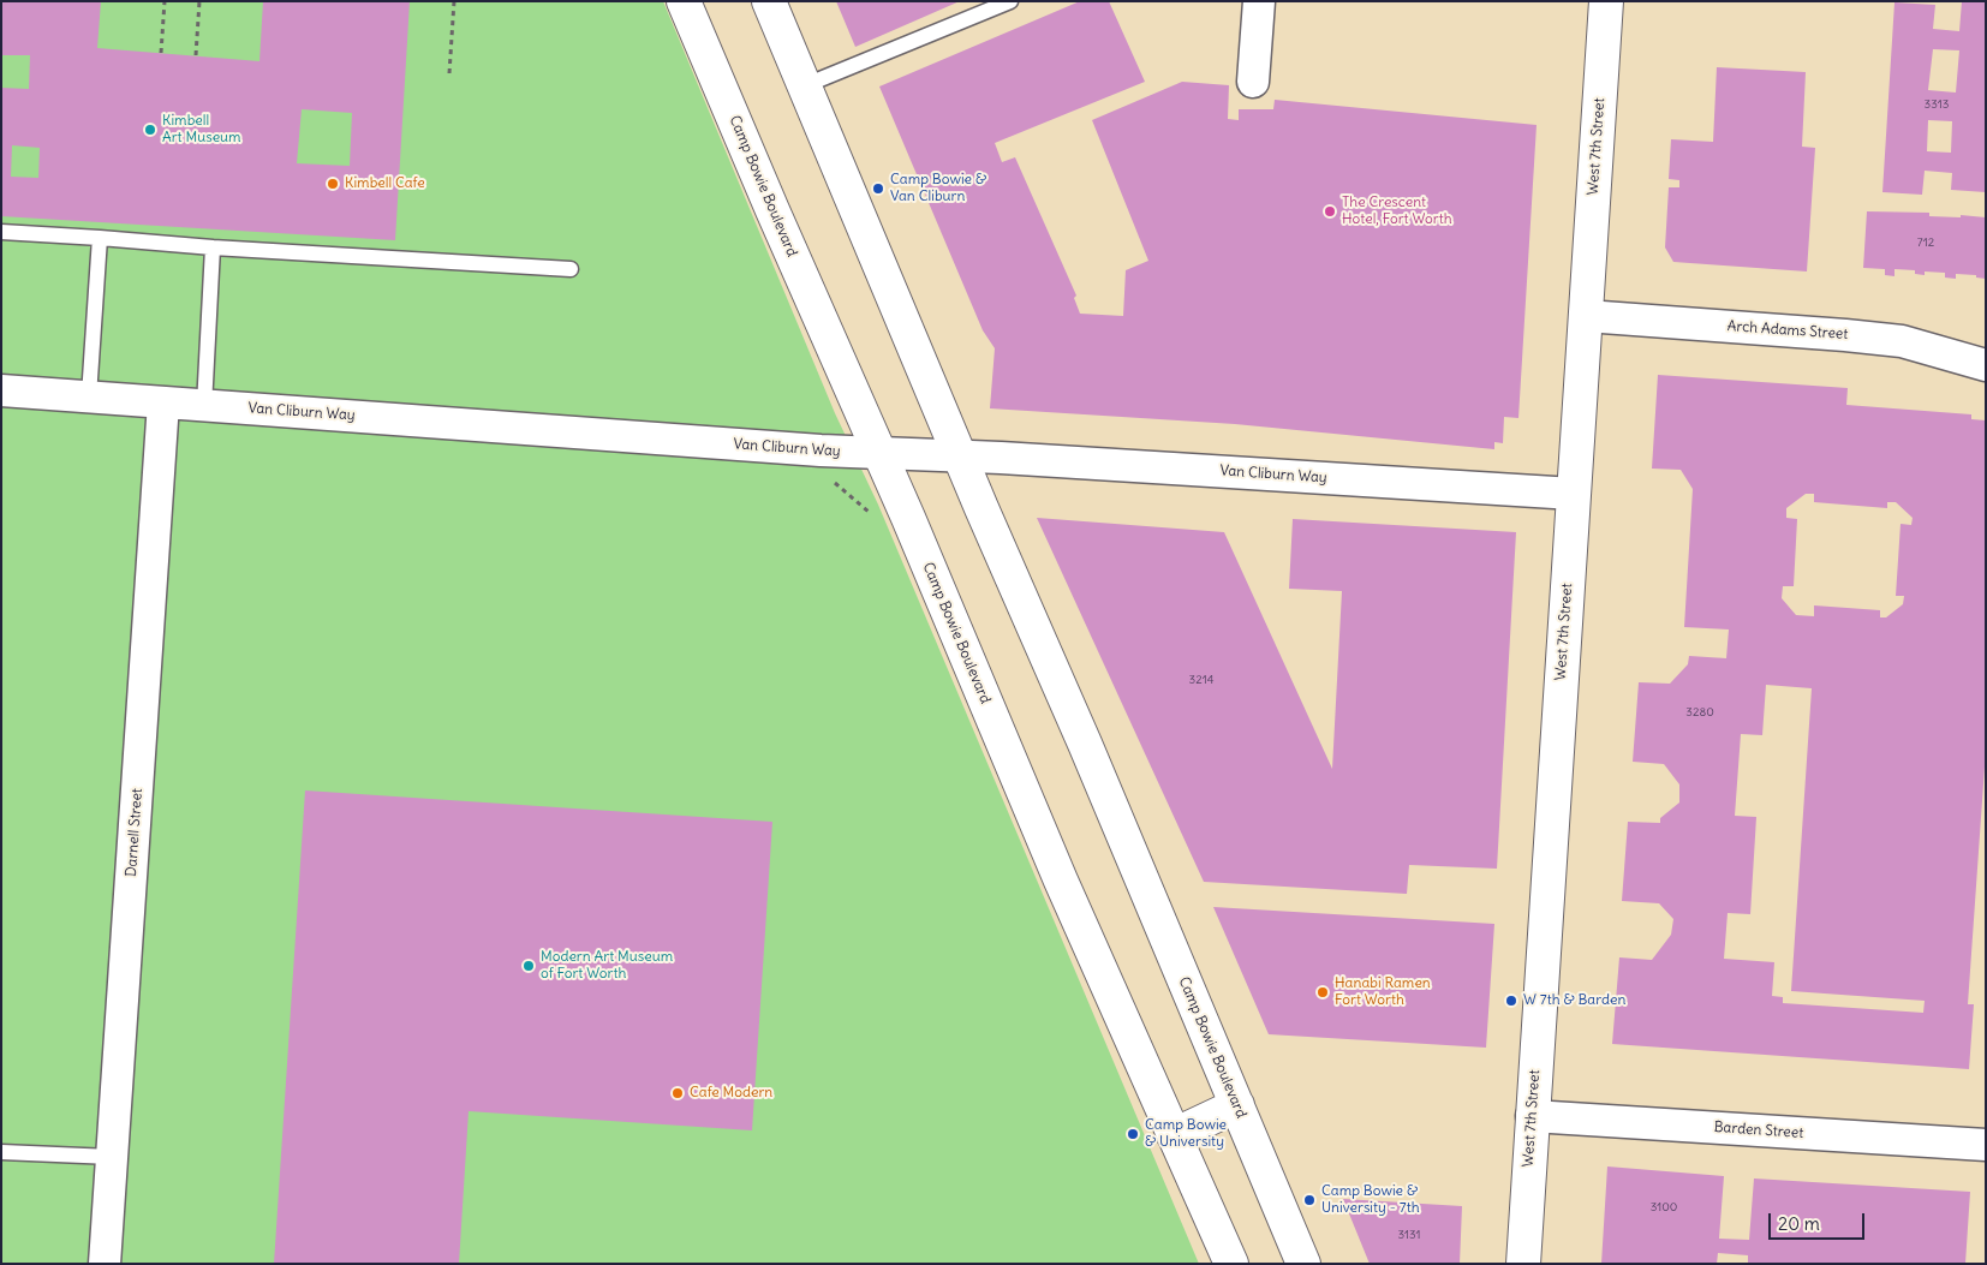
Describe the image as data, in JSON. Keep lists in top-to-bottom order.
{
  "streets": {
    "main road": ["West 7th Street", "Camp Bowie Boulevard"],
    "street": [
      "Arch Adams Street",
      "Van Cliburn Way",
      "Darnell Street",
      "Barden Street"
    ]
  },
  "crossings": [
    ["West 7th Street", "Arch Adams Street"],
    ["West 7th Street", "Van Cliburn Way"],
    ["West 7th Street", "Barden Street"],
    ["Camp Bowie Boulevard", "Van Cliburn Way"],
    ["Van Cliburn Way", "Darnell Street"]
  ],
  "places": [
    "Kimbell Art Museum",
    "Kimbell Cafe",
    "Camp Bowie & Van Cliburn",
    "The Crescent Hotel, Fort Worth",
    "Modern Art Museum of Fort Worth",
    "Hanabi Ramen Fort Worth",
    "W 7th & Barden",
    "Cafe Modern",
    "Camp Bowie & University",
    "Camp Bowie & University - 7th"
  ],
  "house_numbers": [
    "3313",
    "712",
    "3214",
    "3280",
    "3100",
    "3131"
  ],
  "scale_bar": "20 m"
}
